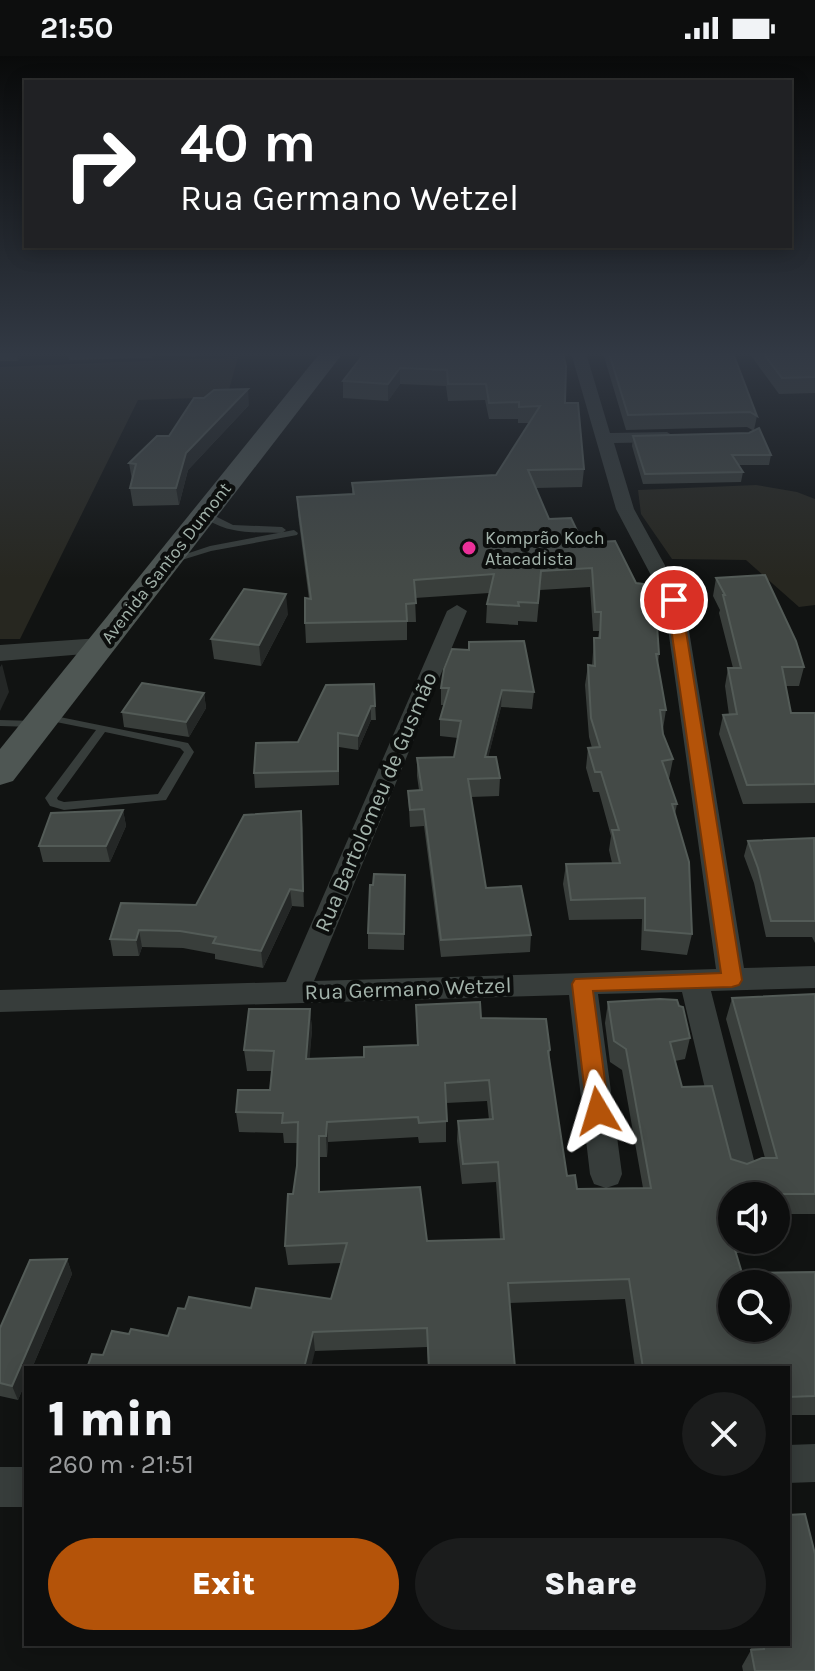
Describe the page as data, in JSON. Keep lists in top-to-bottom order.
{
  "streets": {
    "main road": ["Avenida Santos Dumont"],
    "street": ["Rua Bartolomeu de Gusmão", "Rua Germano Wetzel"]
  },
  "crossings": [
    ["Rua Bartolomeu de Gusmão", "Rua Germano Wetzel"]
  ],
  "places": ["Komprão Koch Atacadista"],
  "page": {
    "status": "21:50",
    "turn": ["40 m", "Rua Germano Wetzel"],
    "heading": ["1 min", "260 m · 21:51"],
    "buttons": ["Exit", "Share"]
  }
}
